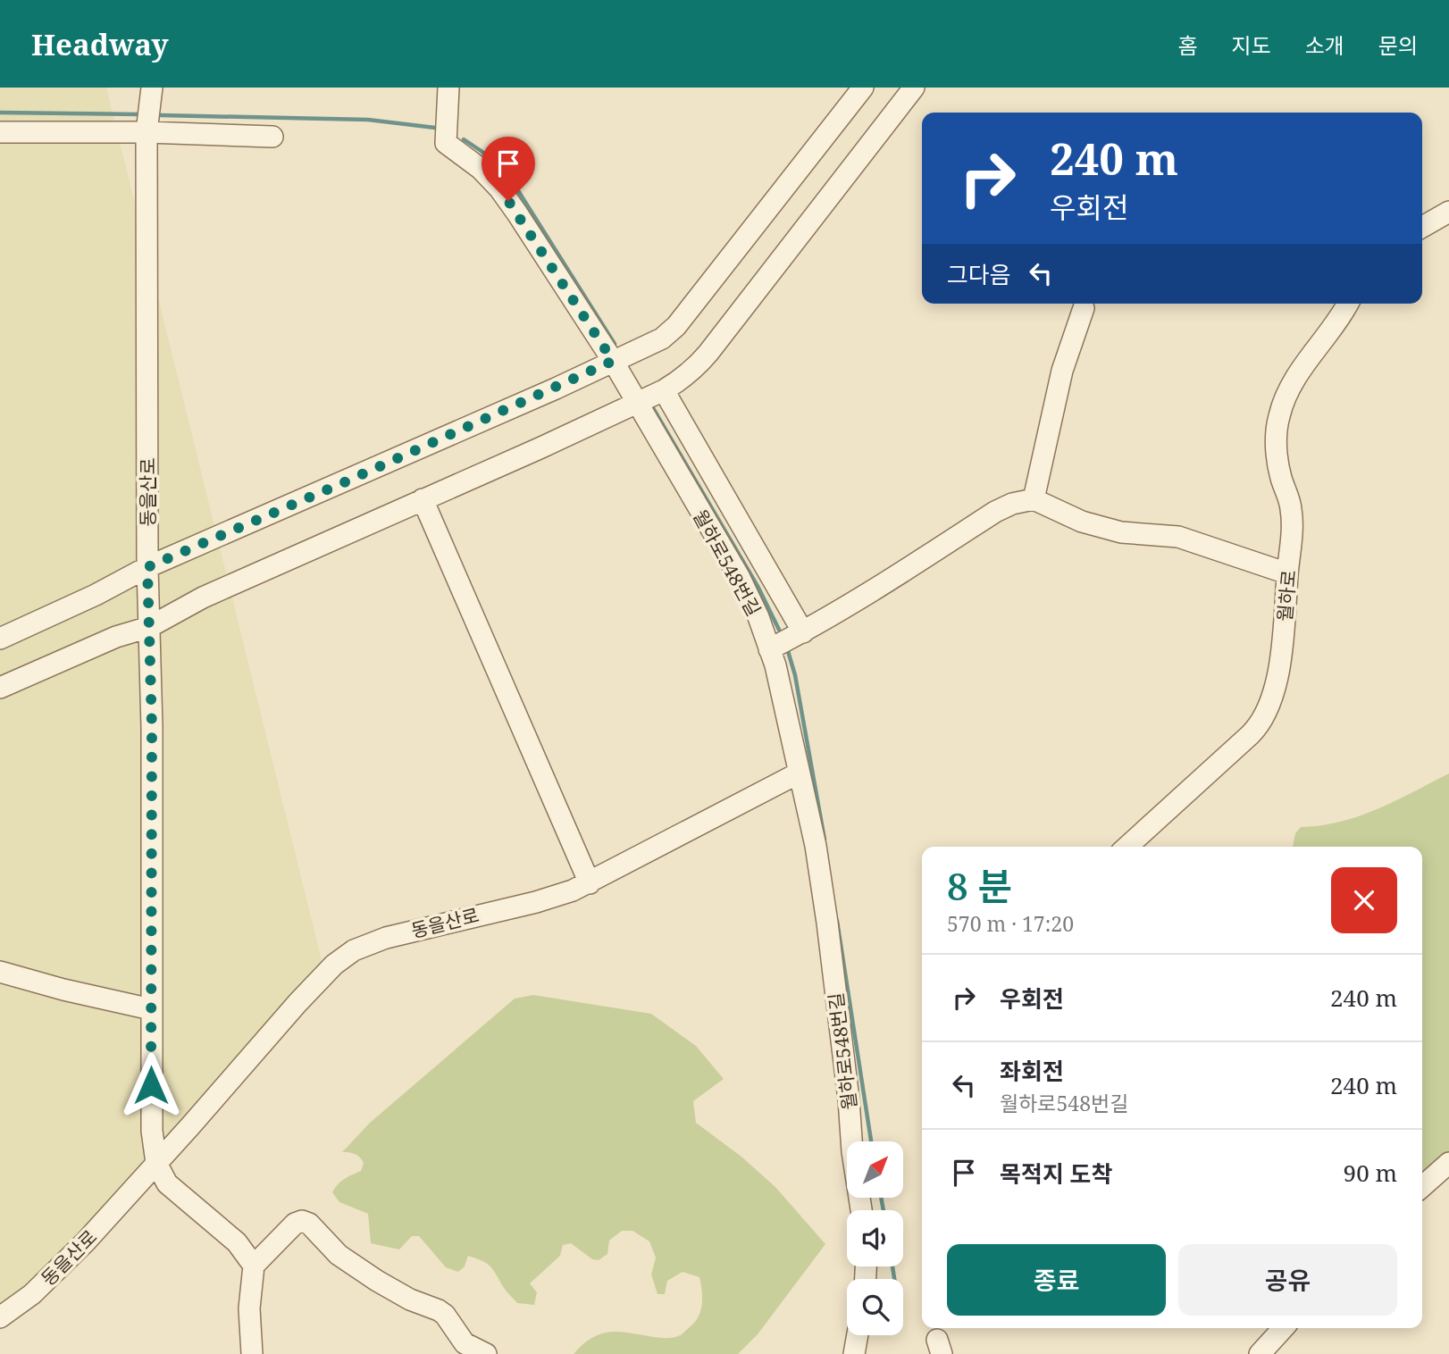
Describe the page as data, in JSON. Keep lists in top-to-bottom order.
{
  "streets": {
    "street": ["동을산로", "월하로548번길", "월하로"]
  },
  "crossings": [
    ["동을산로", "월하로548번길"]
  ],
  "north": "top right",
  "page": {
    "header": "Headway",
    "nav": [
      "홈",
      "지도",
      "소개",
      "문의"
    ],
    "turn": ["240 m", "우회전"],
    "then": "그다음",
    "heading": ["8 분", "570 m · 17:20"],
    "list": [
      {
        "name": "우회전",
        "value": "240 m"
      },
      {
        "name": "좌회전",
        "note": "월하로548번길",
        "value": "240 m"
      },
      {
        "name": "목적지 도착",
        "value": "90 m"
      }
    ],
    "buttons": ["종료", "공유"]
  }
}
